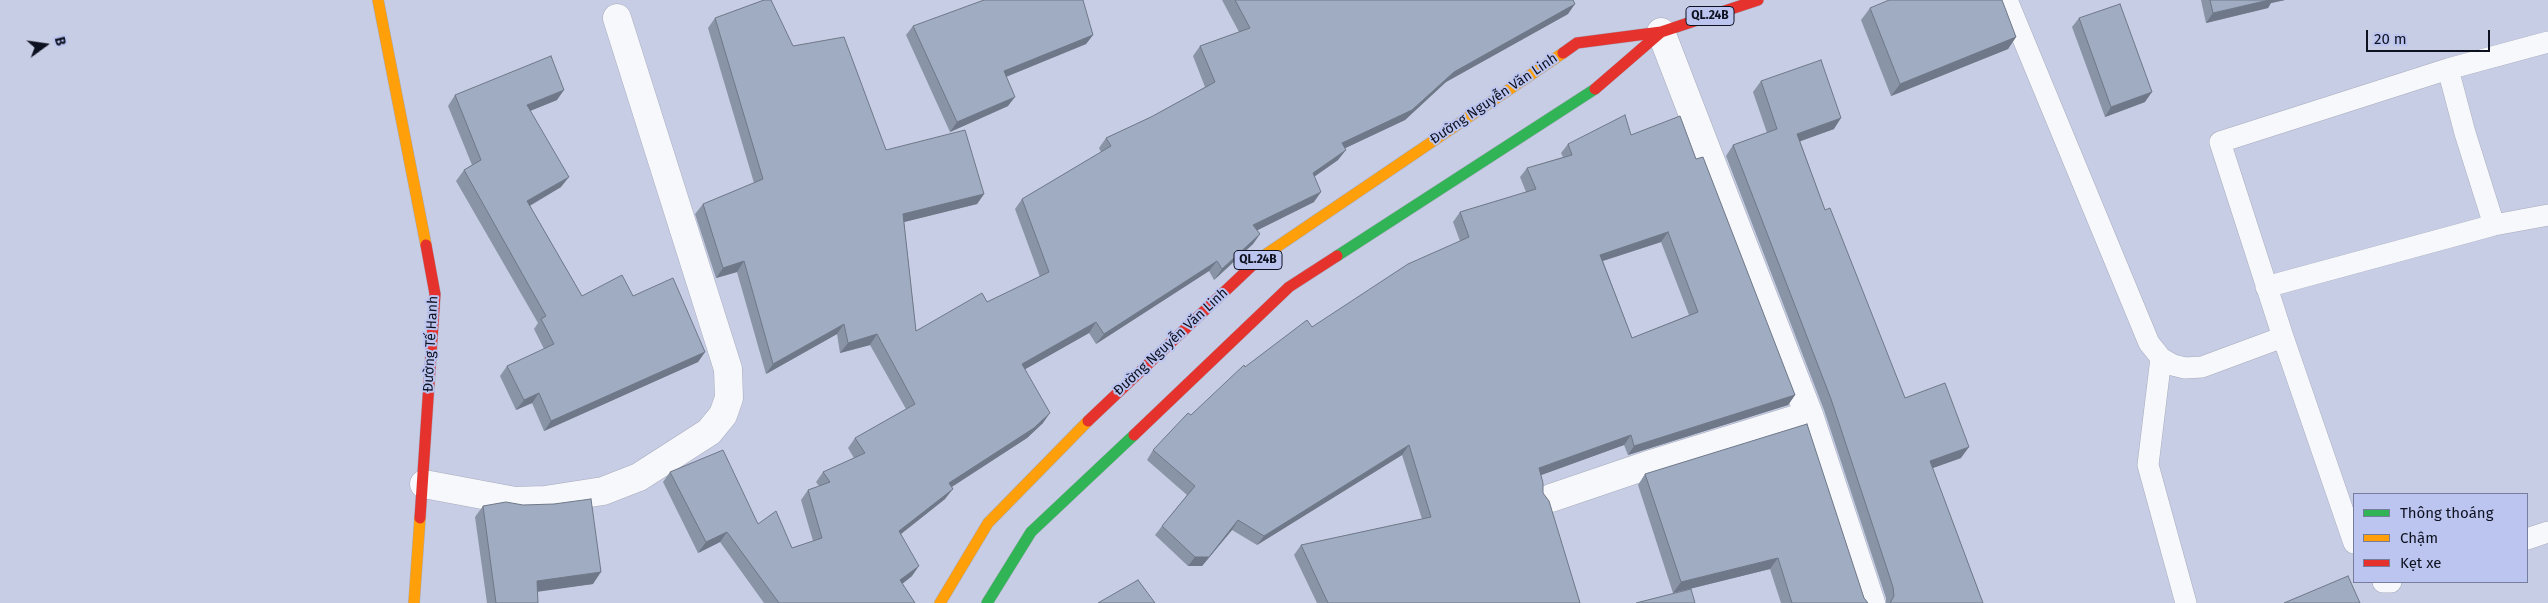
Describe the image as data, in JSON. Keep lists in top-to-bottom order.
{
  "streets": {
    "main road": ["QL.24B", "Đường Nguyễn Văn Linh", "Đường Tế Hanh"]
  },
  "legend": ["Thông thoáng", "Chậm", "Kẹt xe"],
  "scale_bar": "20 m",
  "north": "right"
}
